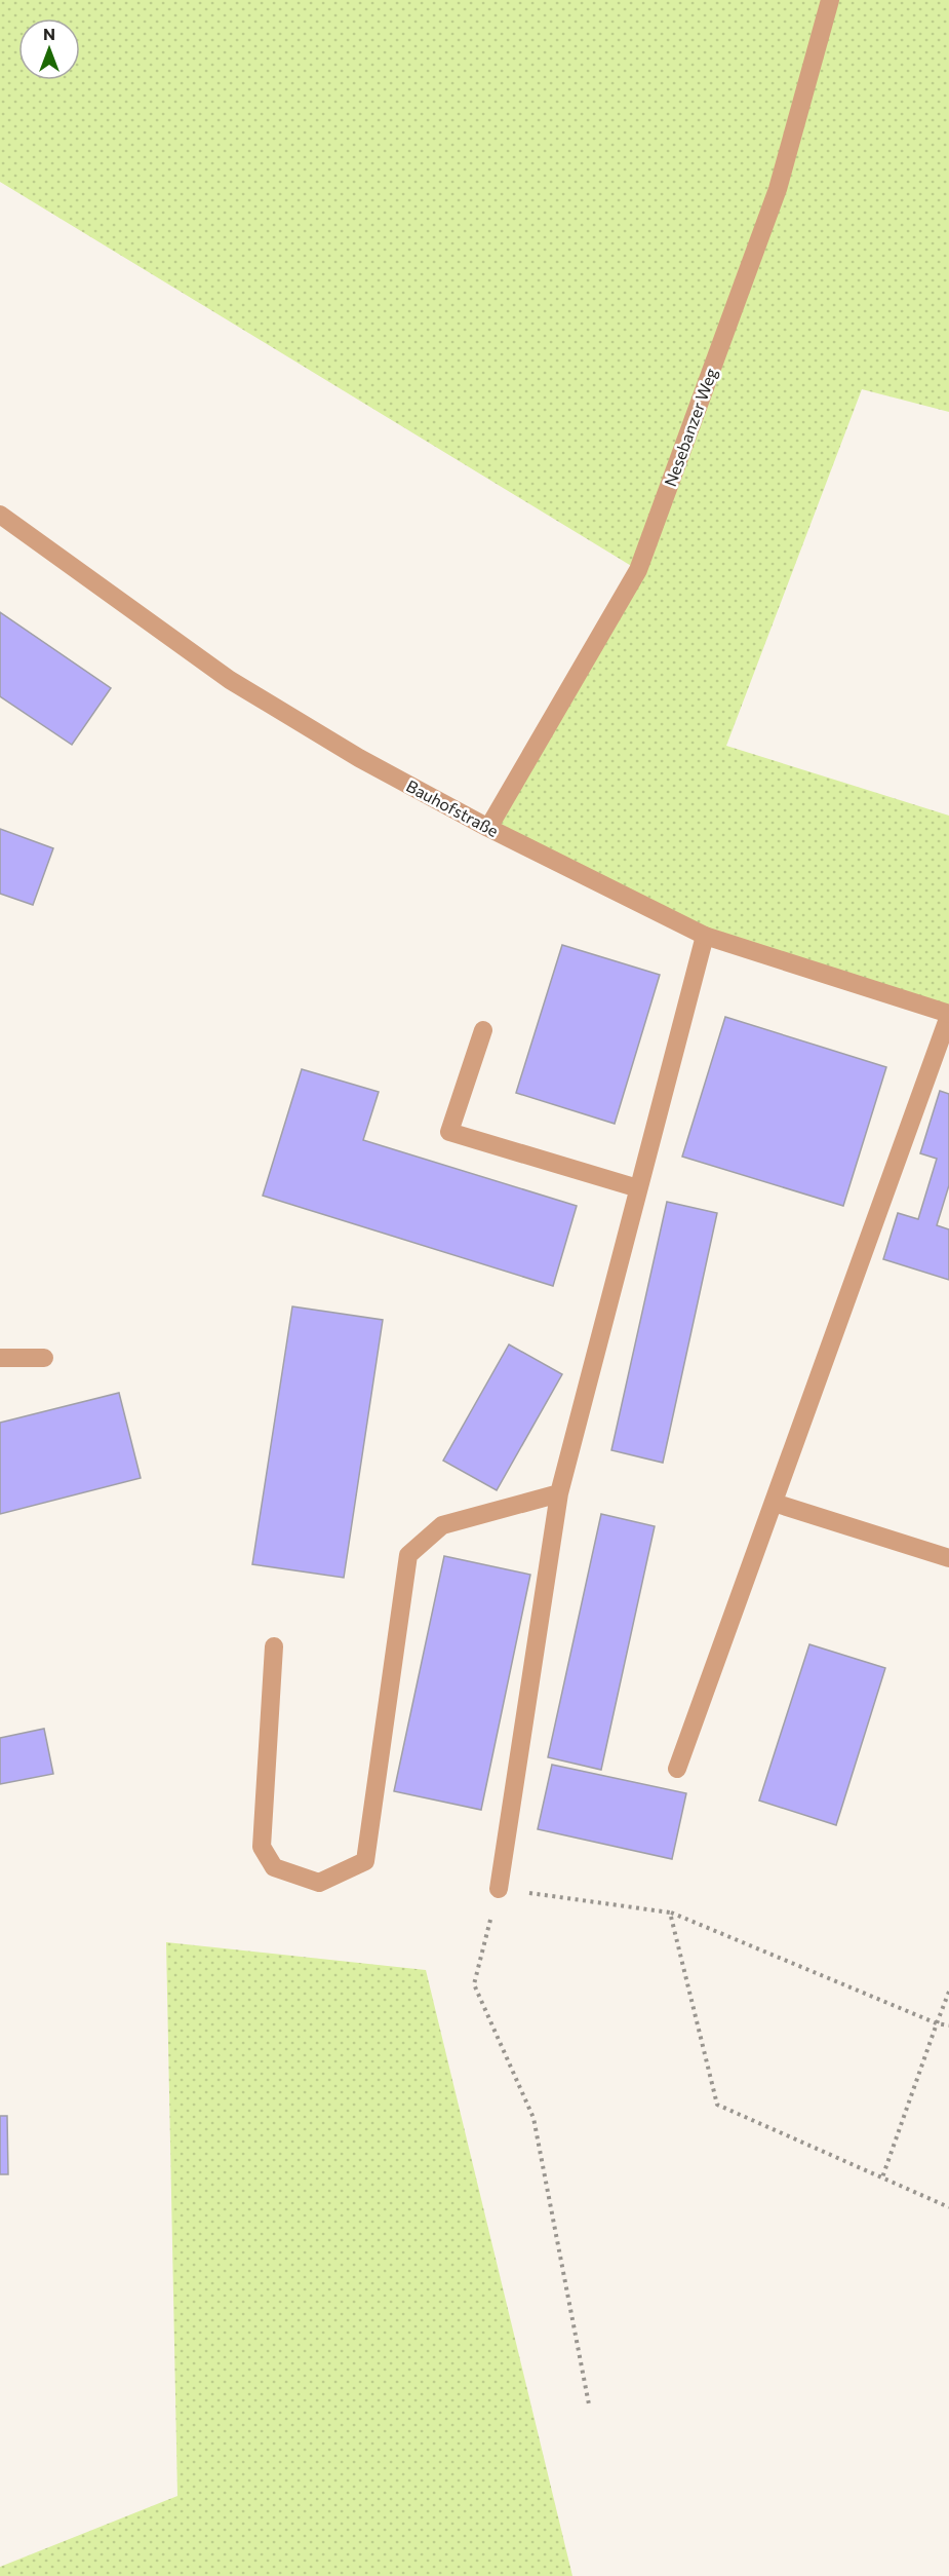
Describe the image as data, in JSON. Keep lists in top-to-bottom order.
{
  "streets": {
    "street": ["Nesebanzer Weg", "Bauhofstraße"]
  },
  "crossings": [
    ["Nesebanzer Weg", "Bauhofstraße"]
  ],
  "north": "top"
}
